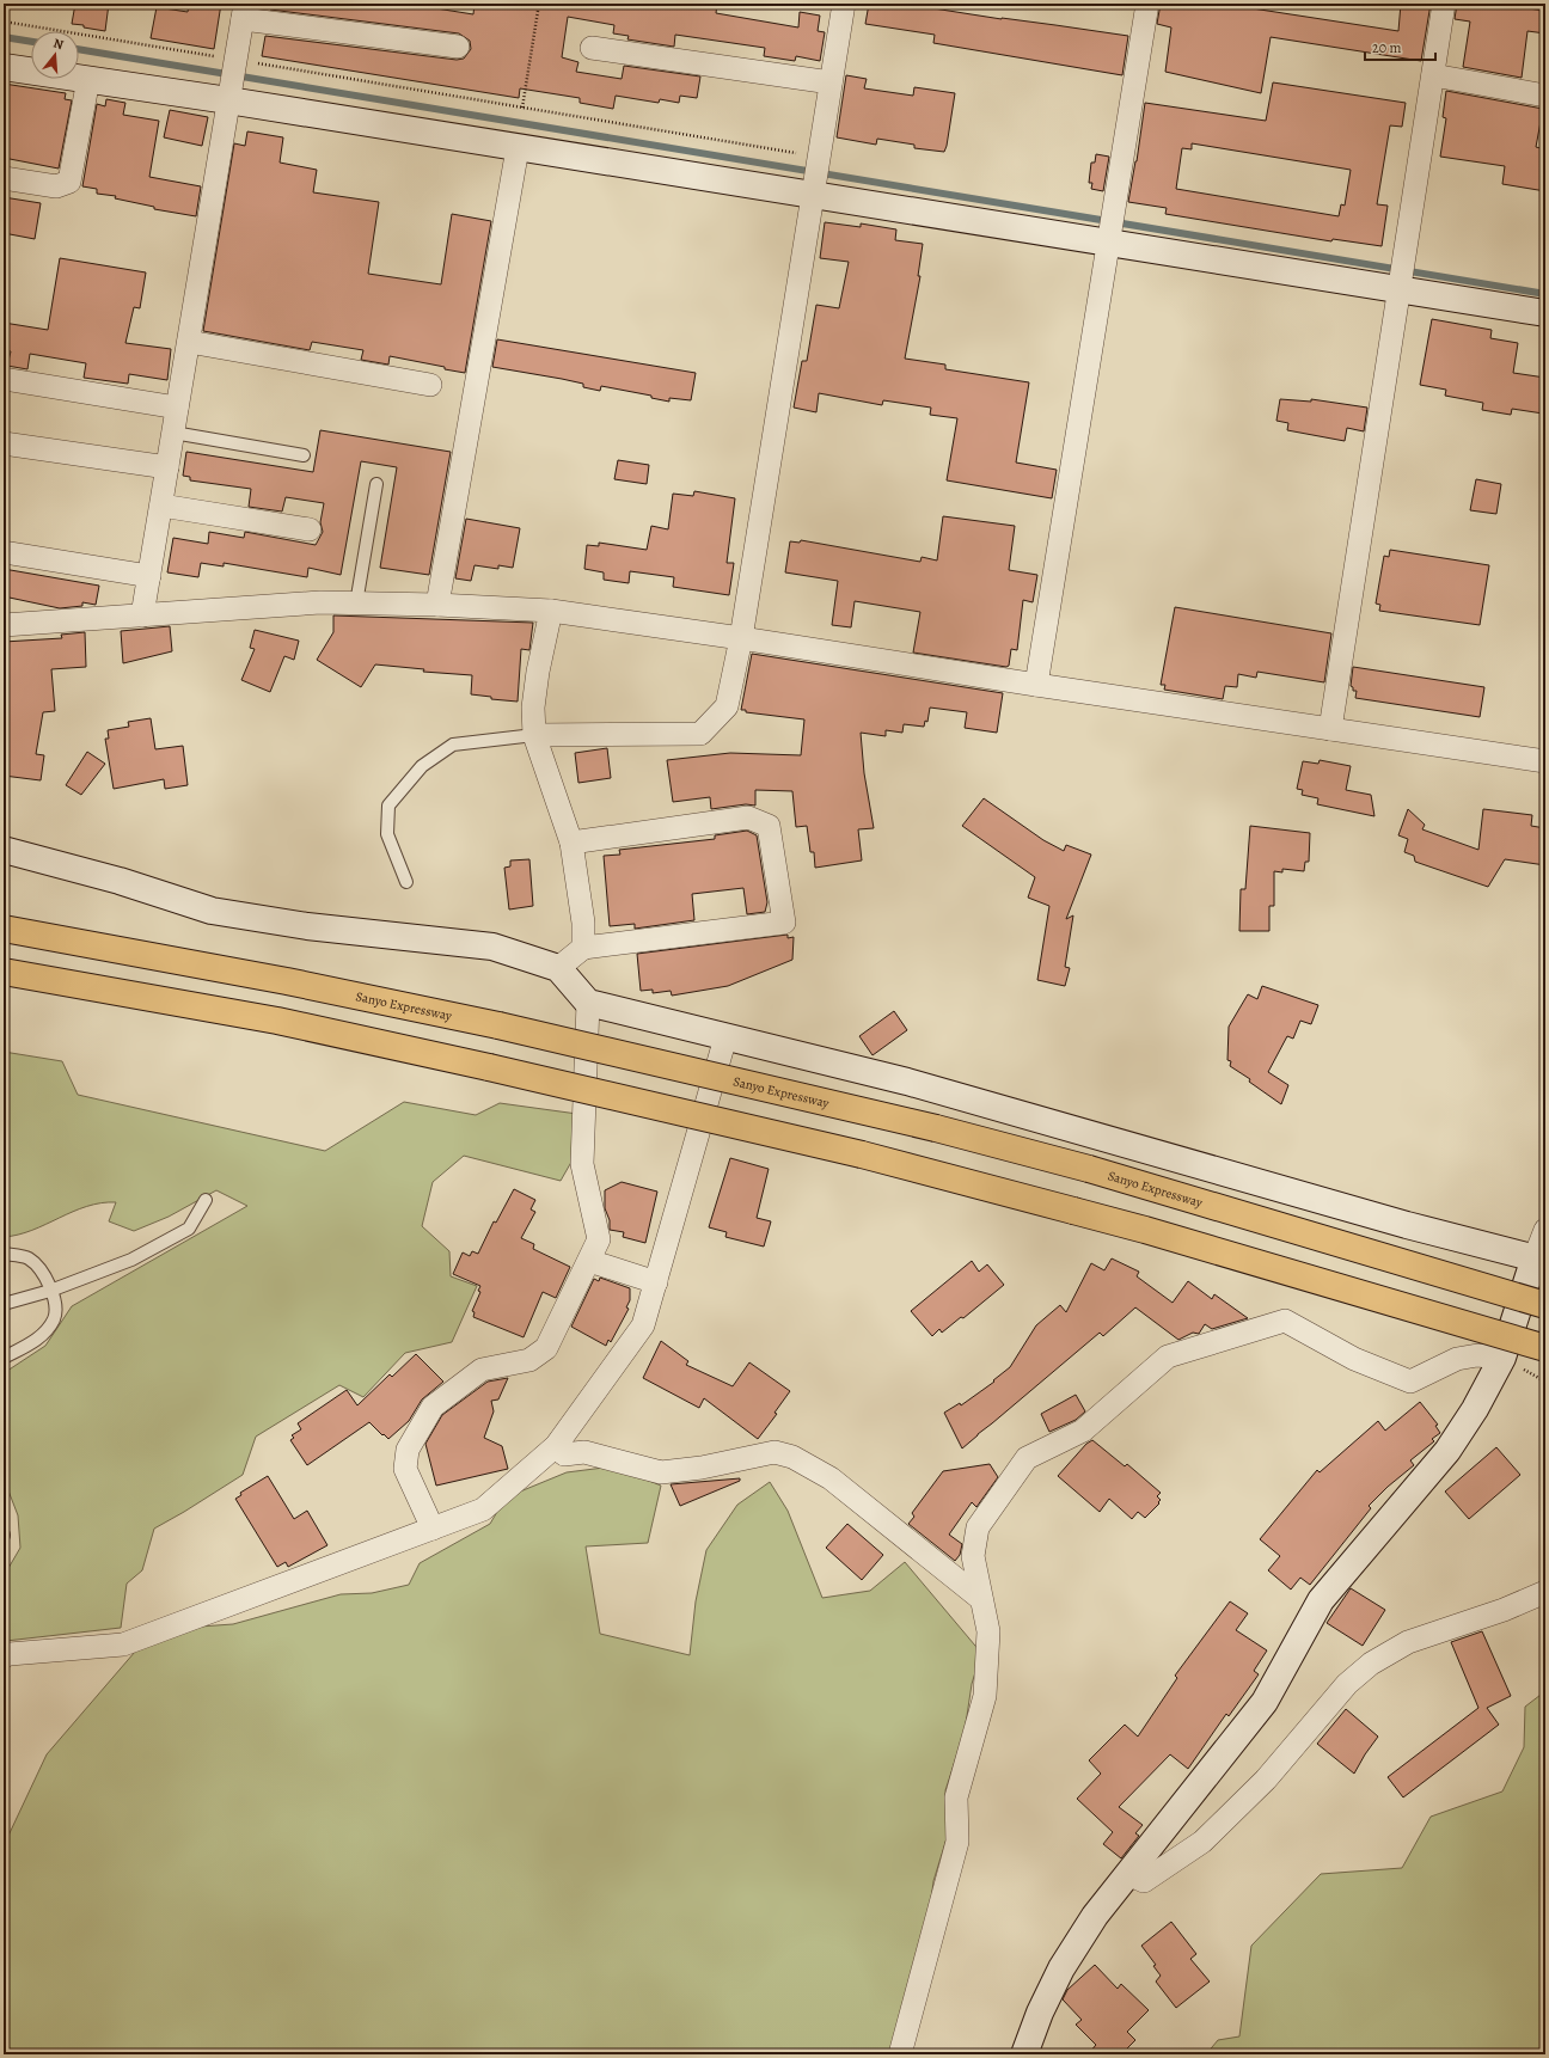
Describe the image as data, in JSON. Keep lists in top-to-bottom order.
{
  "streets": {
    "highway": ["Sanyo Expressway"]
  },
  "scale_bar": "20 m",
  "north": "top"
}
